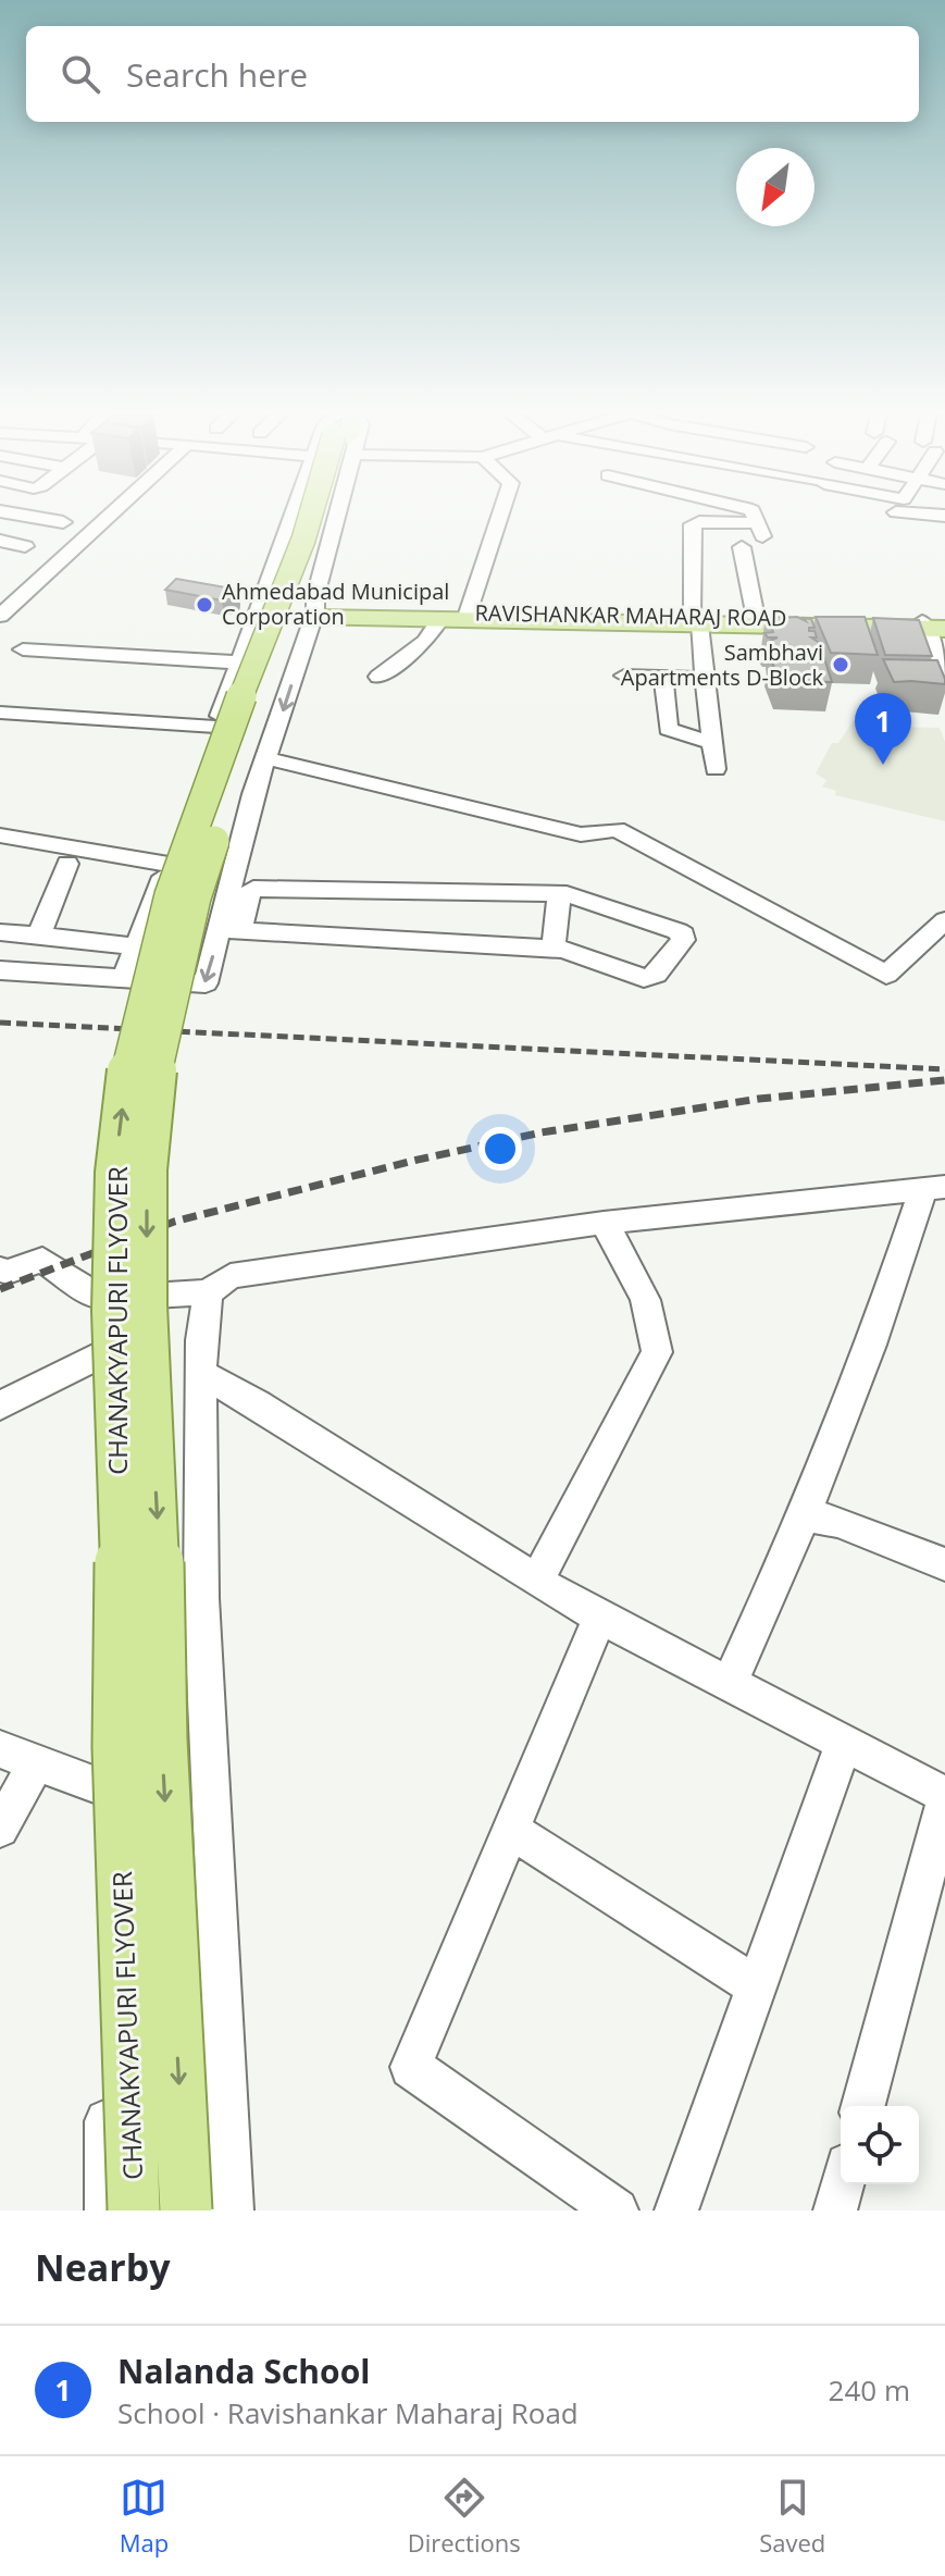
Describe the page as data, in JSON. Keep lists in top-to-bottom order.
{
  "streets": {
    "main road": ["RAVISHANKAR MAHARAJ ROAD", "CHANAKYAPURI FLYOVER"]
  },
  "places": ["Ahmedabad Municipal Corporation", "Sambhavi Apartments D-Block"],
  "north": "bottom left",
  "page": {
    "search": "Search here",
    "pins": "1",
    "heading": "Nearby",
    "list": [
      {
        "mark": "1",
        "name": "Nalanda School",
        "note": "School · Ravishankar Maharaj Road",
        "value": "240 m"
      }
    ],
    "nav": ["Map", "Directions", "Saved"]
  }
}
